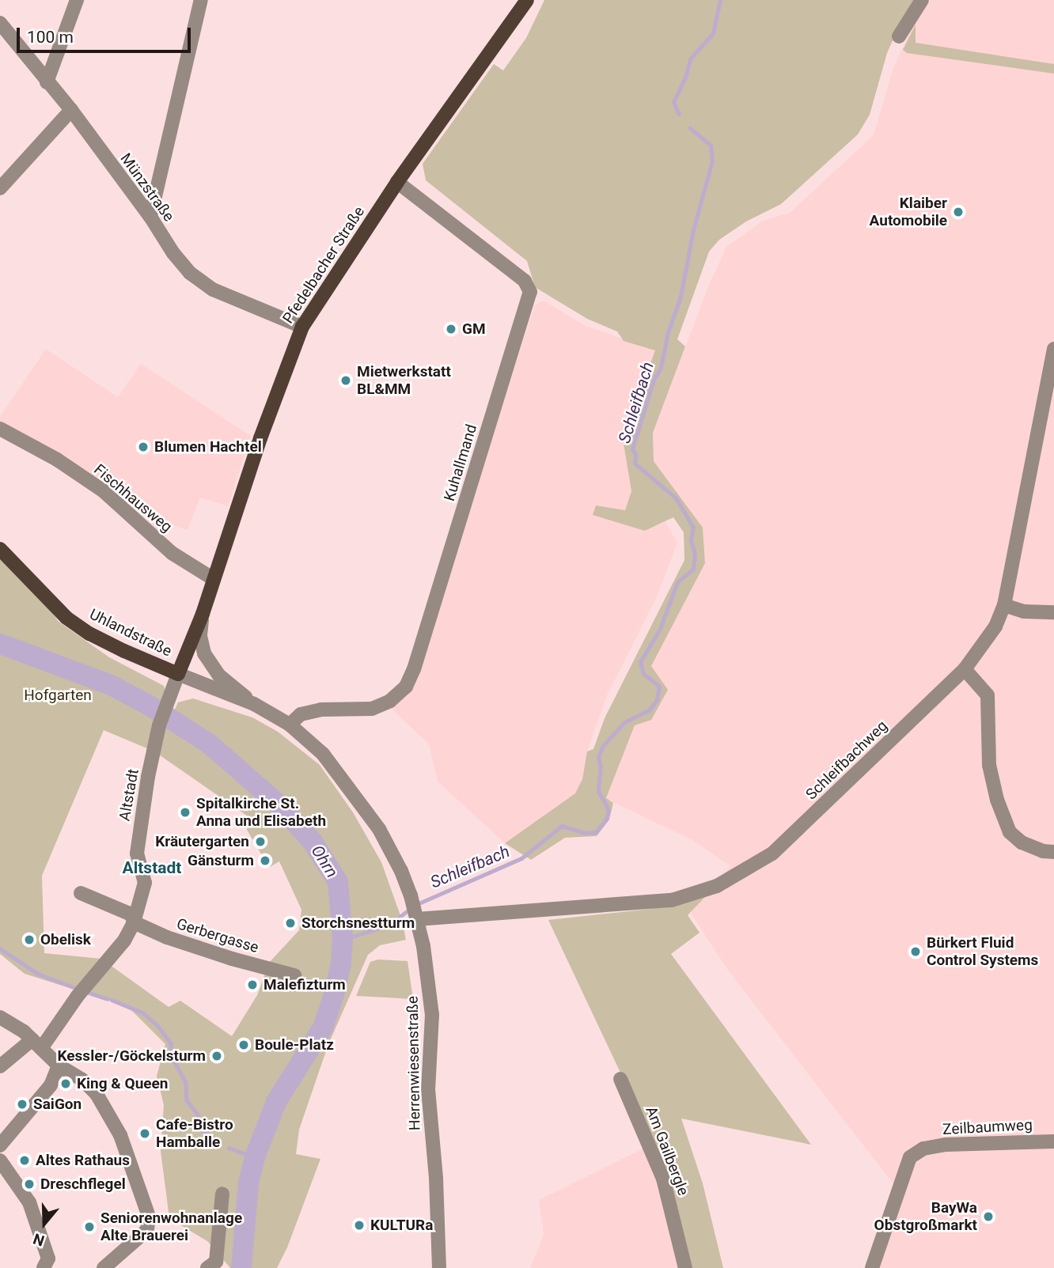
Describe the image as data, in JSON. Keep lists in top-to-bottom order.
{
  "streets": {
    "main road": ["Pfedelbacher Straße", "Uhlandstraße"],
    "street": [
      "Münzstraße",
      "Kuhallmand",
      "Fischhausweg",
      "Schleifbachweg",
      "Altstadt",
      "Gerbergasse",
      "Herrenwiesenstraße",
      "Zeilbaumweg",
      "Am Gailbergle"
    ]
  },
  "crossings": [
    ["Münzstraße", "Pfedelbacher Straße"],
    ["Pfedelbacher Straße", "Kuhallmand"],
    ["Pfedelbacher Straße", "Fischhausweg"],
    ["Pfedelbacher Straße", "Uhlandstraße"],
    ["Pfedelbacher Straße", "Altstadt"],
    ["Pfedelbacher Straße", "Herrenwiesenstraße"],
    ["Kuhallmand", "Herrenwiesenstraße"],
    ["Uhlandstraße", "Altstadt"],
    ["Uhlandstraße", "Herrenwiesenstraße"],
    ["Schleifbachweg", "Herrenwiesenstraße"],
    ["Altstadt", "Gerbergasse"],
    ["Altstadt", "Herrenwiesenstraße"]
  ],
  "districts": ["Altstadt"],
  "water": ["Schleifbach", "Ohrn"],
  "parks": ["Hofgarten"],
  "places": [
    "Klaiber Automobile",
    "GM",
    "Mietwerkstatt BL&MM",
    "Blumen Hachtel",
    "Spitalkirche St. Anna und Elisabeth",
    "Kräutergarten",
    "Gänsturm",
    "Storchsnestturm",
    "Obelisk",
    "Bürkert Fluid Control Systems",
    "Malefizturm",
    "Boule-Platz",
    "Kessler-/Göckelsturm",
    "King & Queen",
    "SaiGon",
    "Cafe-Bistro Hamballe",
    "Altes Rathaus",
    "Dreschflegel",
    "BayWa Obstgroßmarkt",
    "KULTURa",
    "Seniorenwohnanlage Alte Brauerei"
  ],
  "scale_bar": "100 m",
  "north": "bottom"
}
